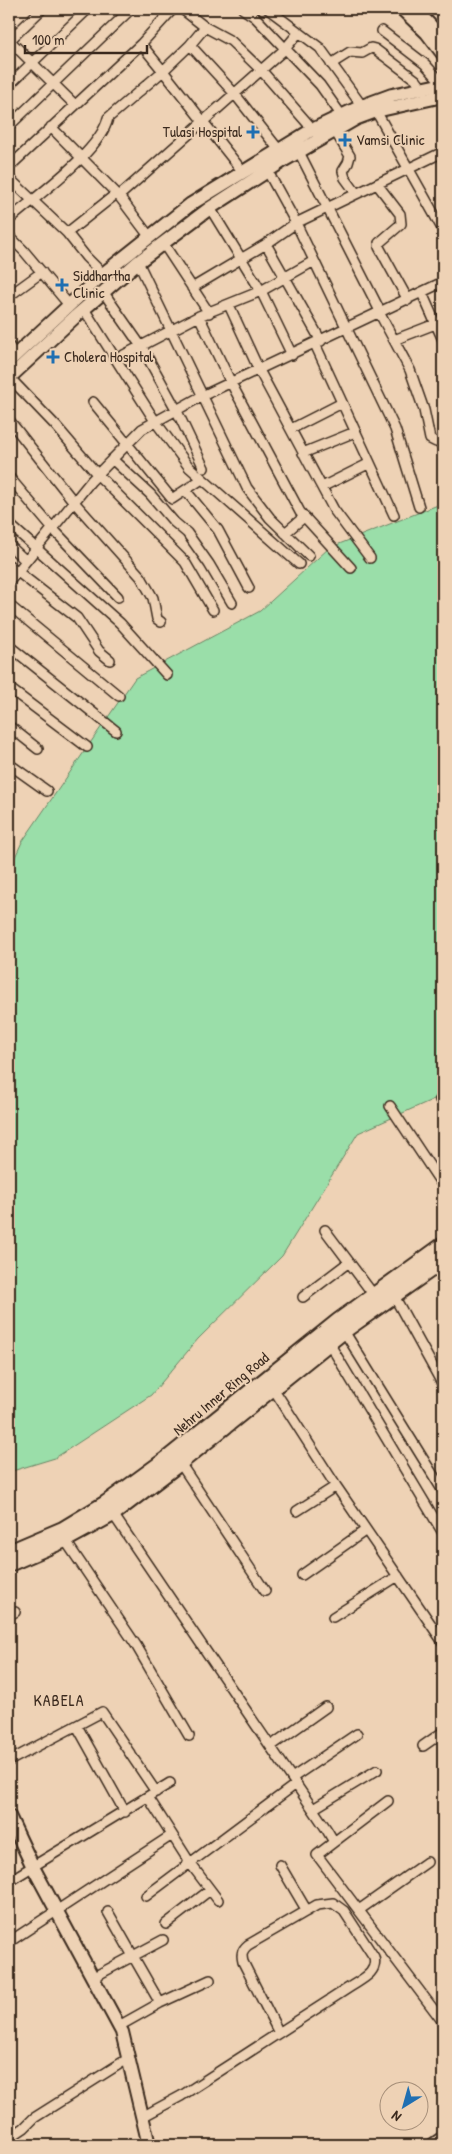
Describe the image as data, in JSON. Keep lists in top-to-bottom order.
{
  "streets": {
    "main road": ["Nehru Inner Ring Road"]
  },
  "districts": ["KABELA"],
  "places": {
    "health": [
      "Tulasi Hospital",
      "Vamsi Clinic",
      "Siddhartha Clinic",
      "Cholera Hospital"
    ]
  },
  "scale_bar": "100 m",
  "north": "bottom left"
}
